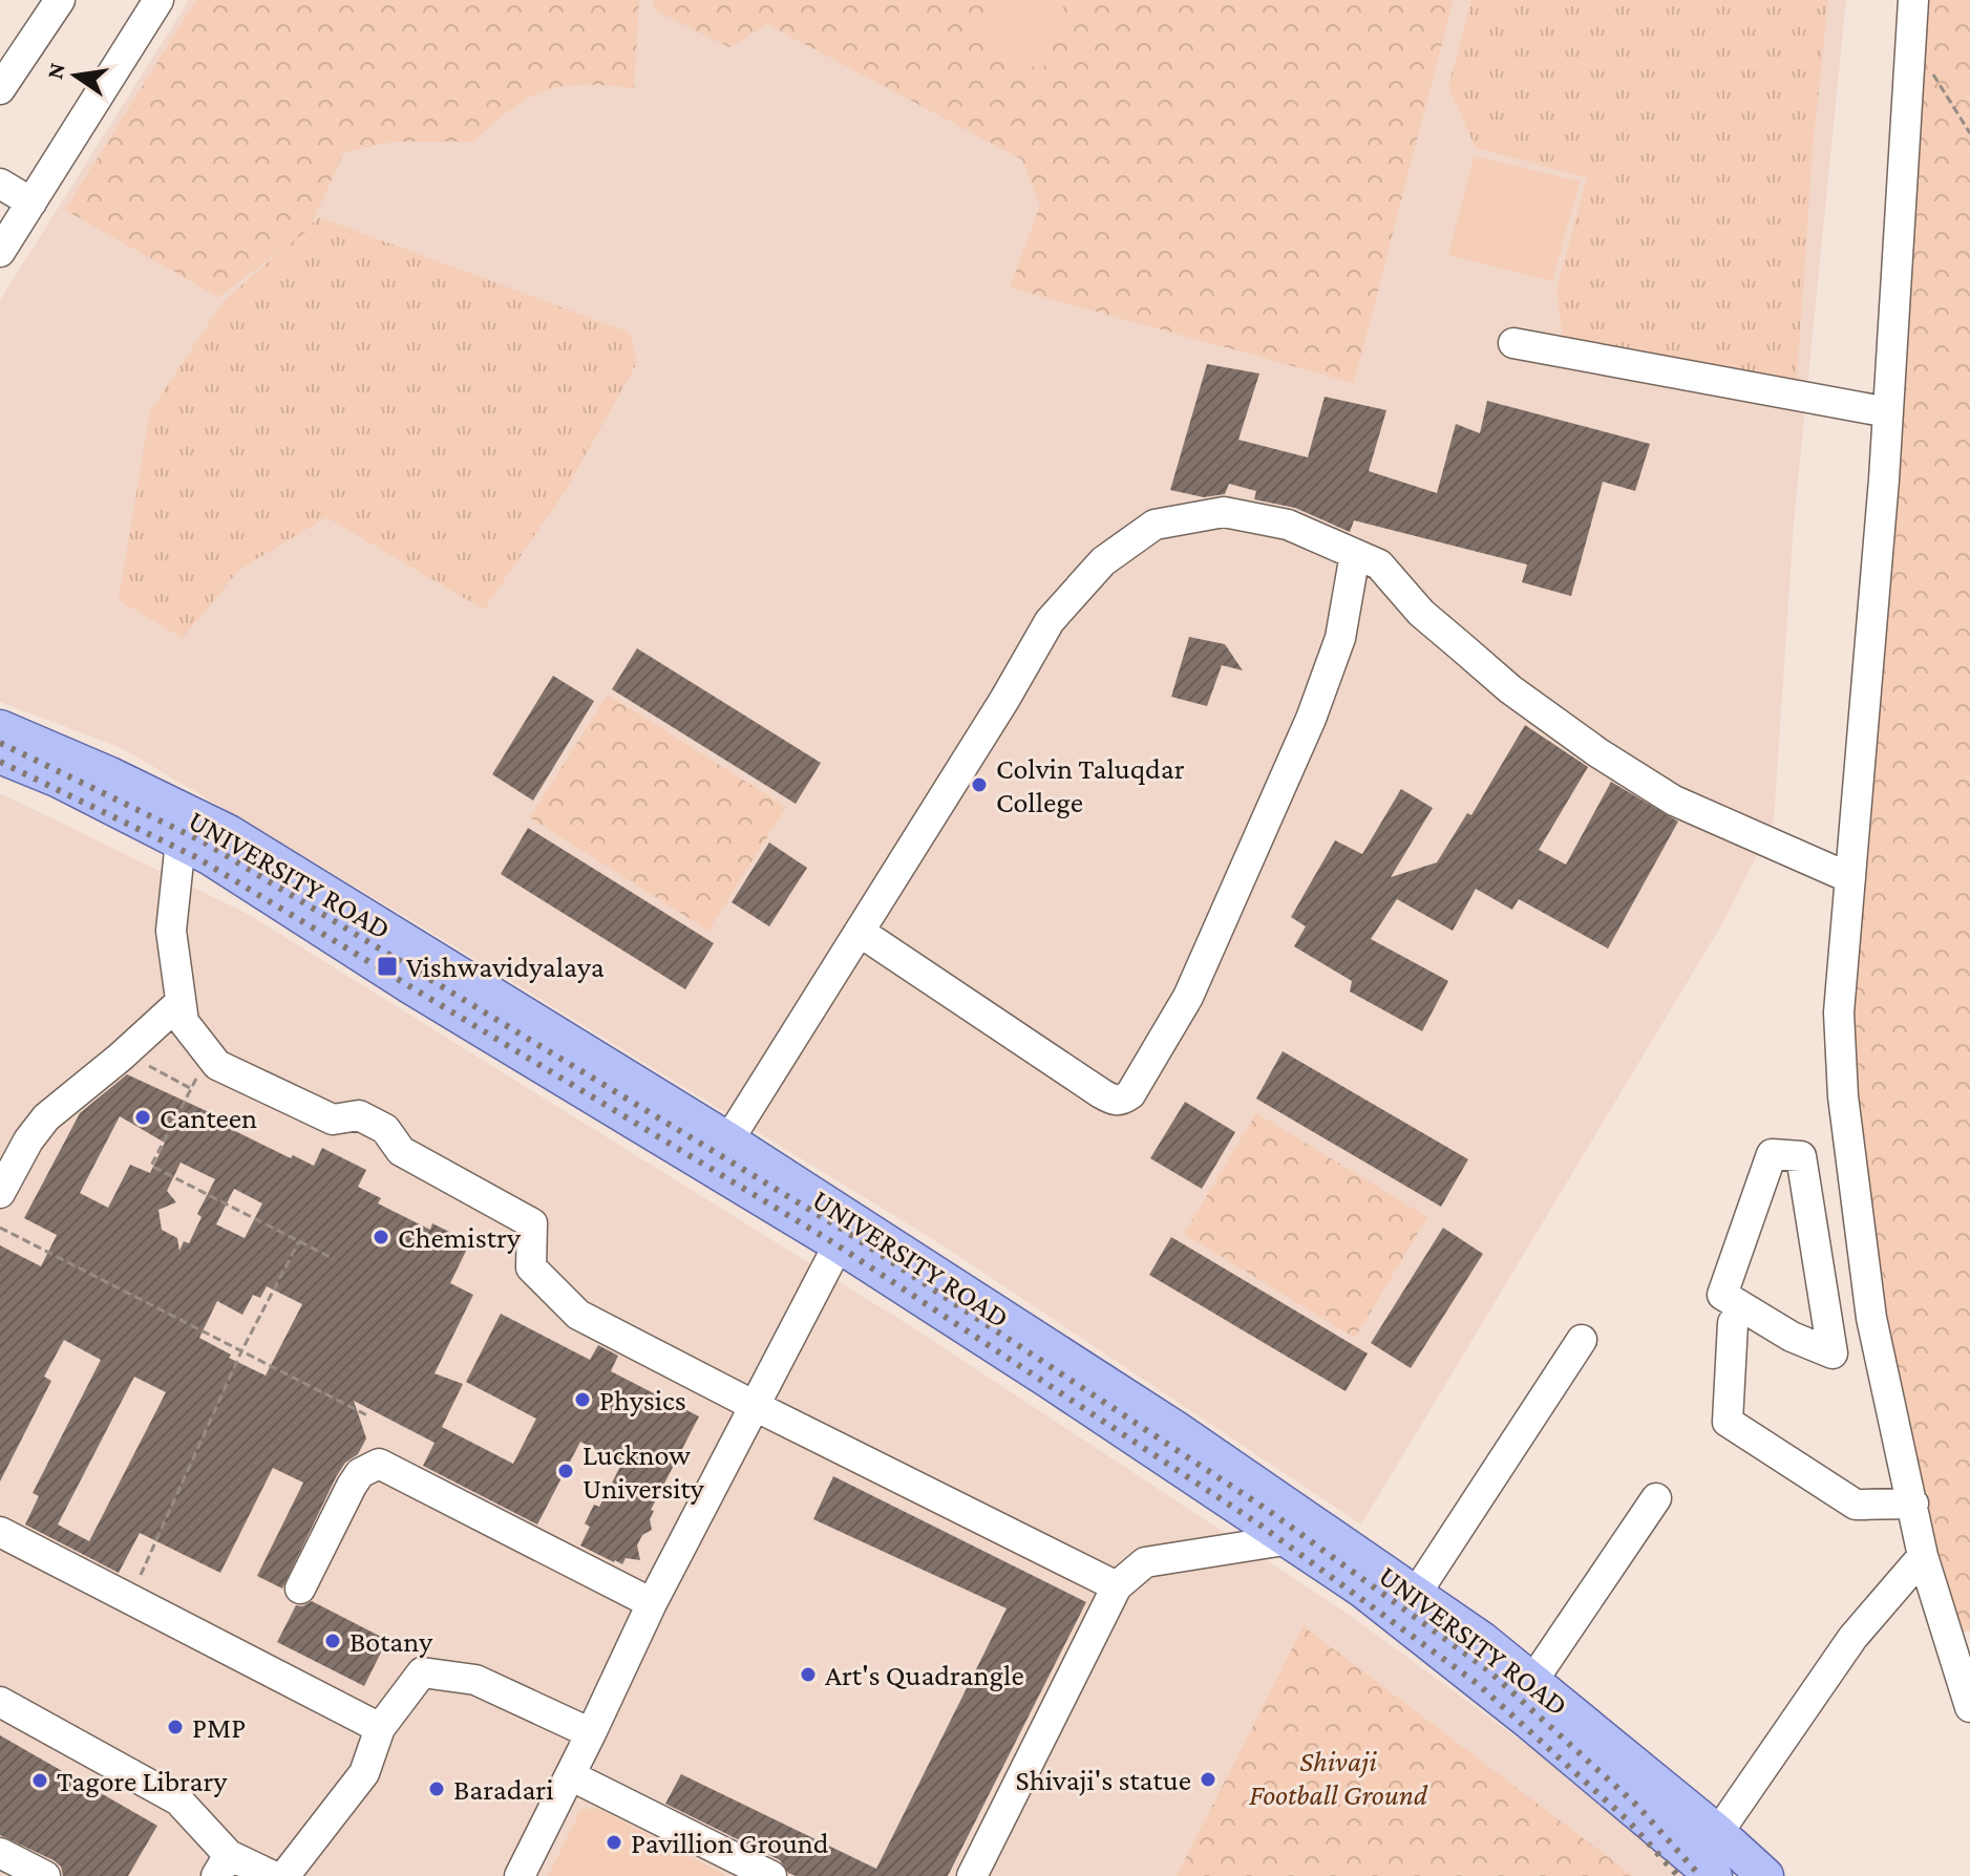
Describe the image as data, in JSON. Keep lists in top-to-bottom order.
{
  "streets": {
    "main road": ["UNIVERSITY ROAD"]
  },
  "parks": ["Shivaji Football Ground"],
  "places": {
    "other": [
      "Colvin Taluqdar College",
      "Canteen",
      "Chemistry",
      "Physics",
      "Lucknow University",
      "Botany",
      "Art's Quadrangle",
      "PMP",
      "Shivaji's statue",
      "Tagore Library",
      "Baradari",
      "Pavillion Ground"
    ],
    "transit": ["Vishwavidyalaya"]
  },
  "north": "left"
}
